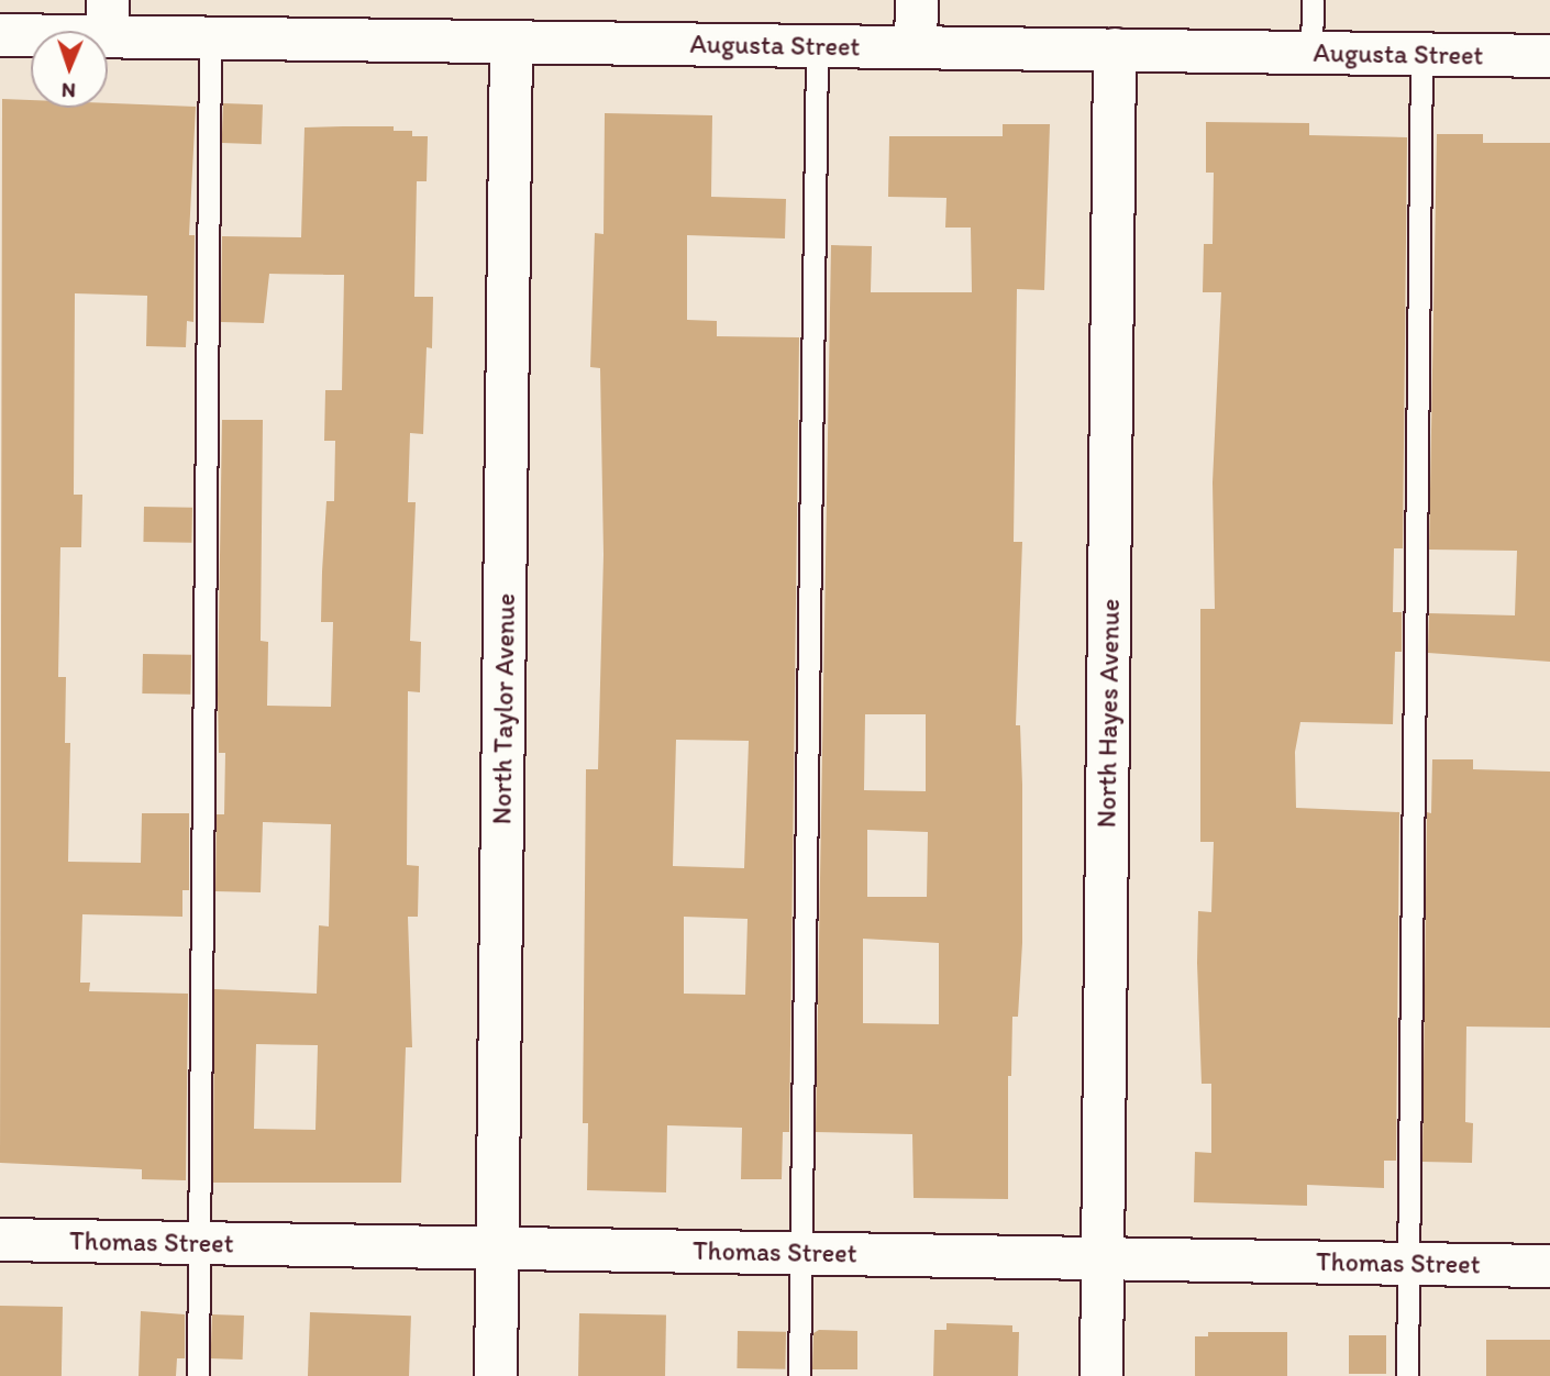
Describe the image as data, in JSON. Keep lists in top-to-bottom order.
{
  "streets": {
    "street": [
      "Augusta Street",
      "North Taylor Avenue",
      "North Hayes Avenue",
      "Thomas Street"
    ]
  },
  "crossings": [
    ["Augusta Street", "North Taylor Avenue"],
    ["Augusta Street", "North Hayes Avenue"],
    ["North Taylor Avenue", "Thomas Street"],
    ["North Hayes Avenue", "Thomas Street"]
  ],
  "north": "bottom"
}
